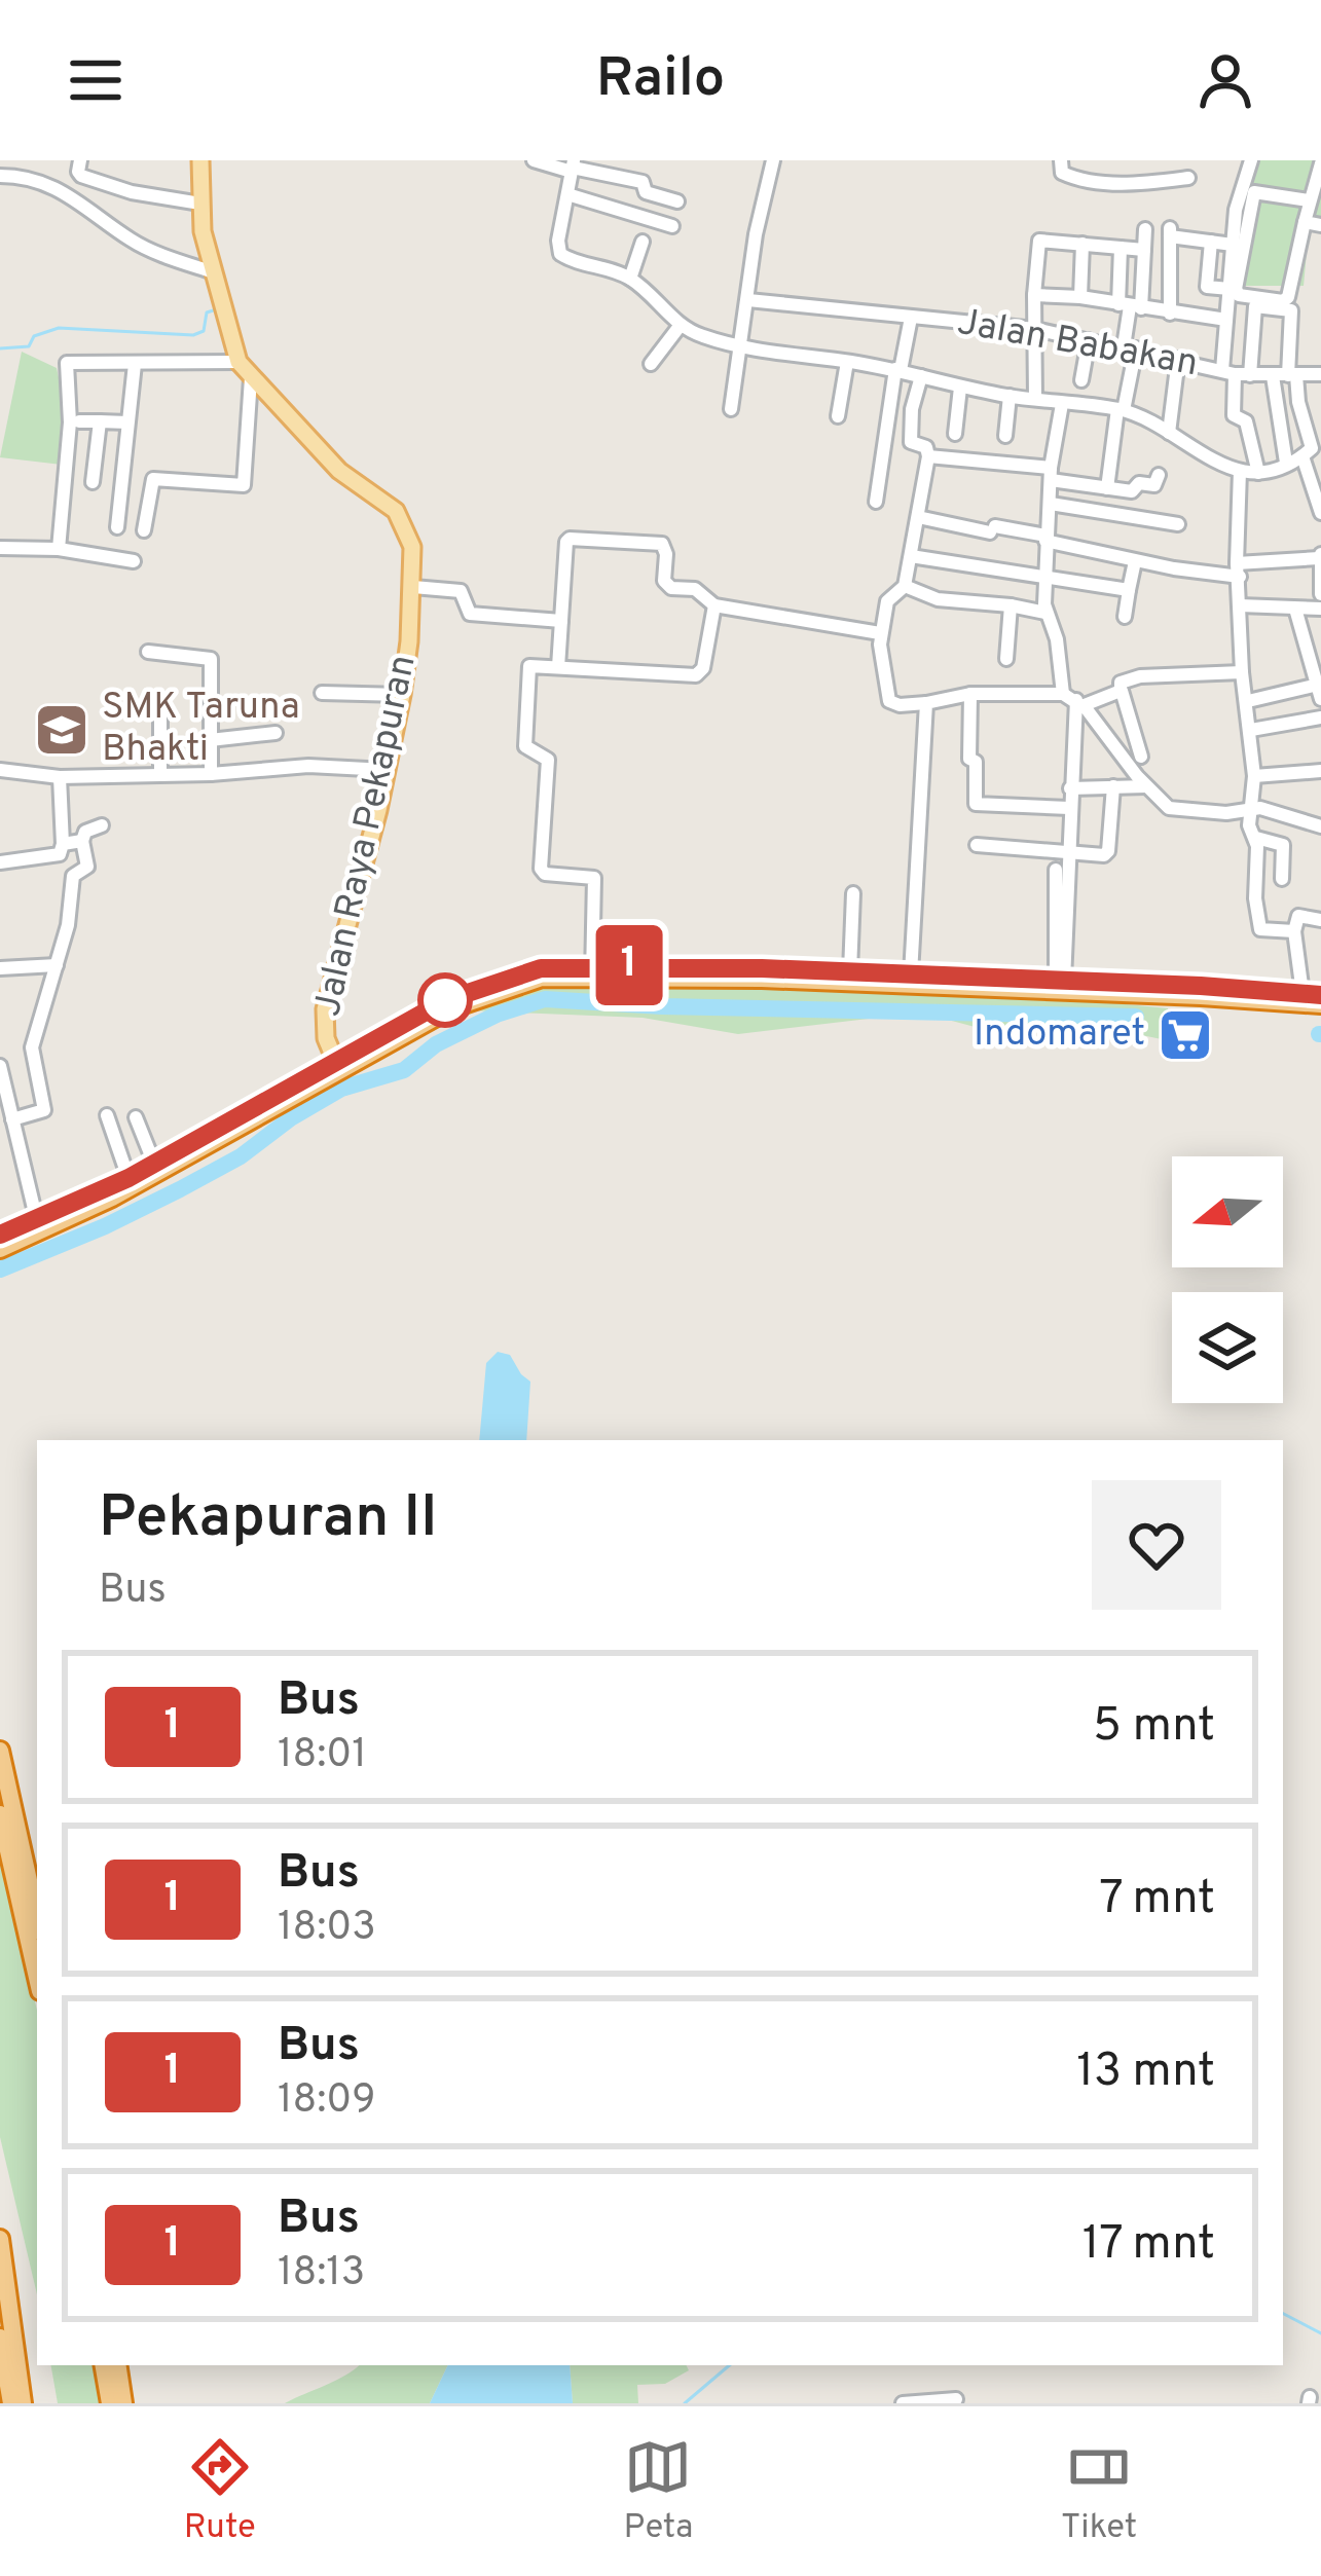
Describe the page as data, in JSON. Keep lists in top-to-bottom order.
{
  "streets": {
    "main road": ["Jalan Raya Pekapuran"],
    "street": ["Jalan Babakan"]
  },
  "places": {
    "school or university": ["SMK Taruna Bhakti"],
    "supermarket": ["Indomaret"]
  },
  "lines": ["bus line 1"],
  "north": "left",
  "page": {
    "header": "Railo",
    "on_map": "1",
    "heading": ["Pekapuran II", "Bus"],
    "list": [
      {
        "mark": "1",
        "name": "Bus",
        "note": "18:01",
        "value": "5 mnt"
      },
      {
        "mark": "1",
        "name": "Bus",
        "note": "18:03",
        "value": "7 mnt"
      },
      {
        "mark": "1",
        "name": "Bus",
        "note": "18:09",
        "value": "13 mnt"
      },
      {
        "mark": "1",
        "name": "Bus",
        "note": "18:13",
        "value": "17 mnt"
      }
    ],
    "tabs": ["Rute", "Peta", "Tiket"]
  }
}
